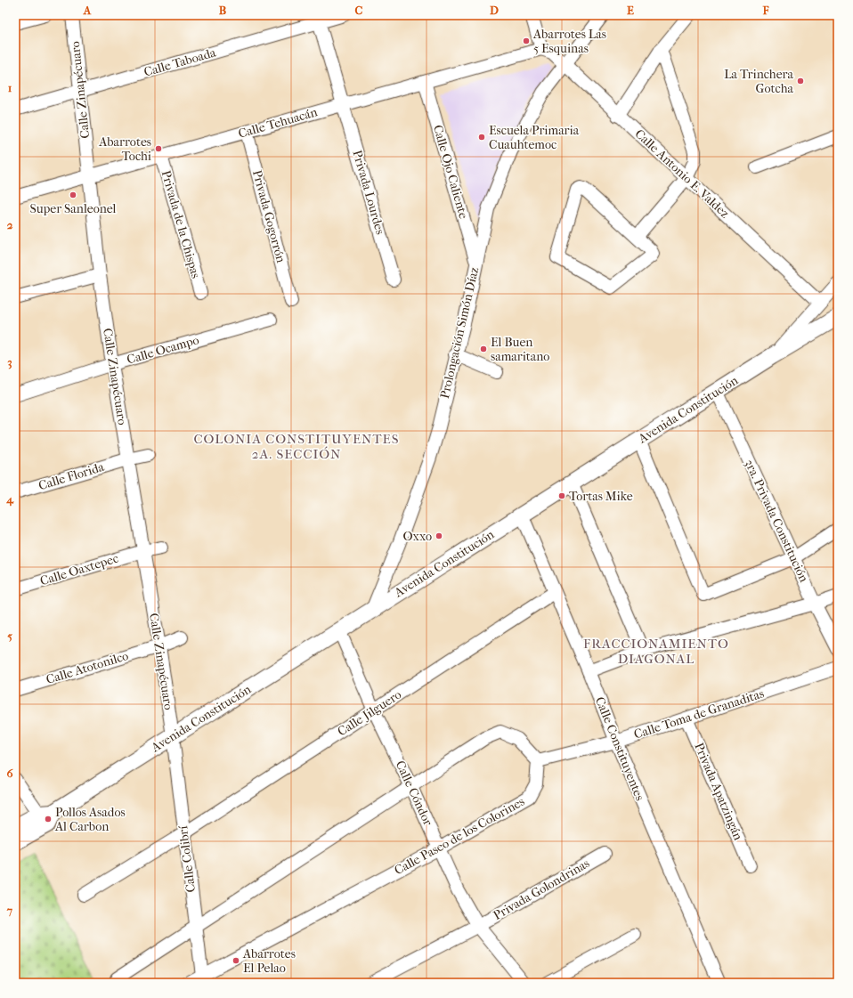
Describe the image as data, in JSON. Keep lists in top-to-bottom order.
{
  "streets": {
    "main road": ["Avenida Constitución"],
    "street": [
      "Calle Taboada",
      "Calle Zinapécuaro",
      "Calle Tehuacán",
      "Calle Ojo Caliente",
      "Calle Antonio E. Valdez",
      "Privada Lourdes",
      "Privada Gogorrón",
      "Privada de la Chispas",
      "Prolongación Simón Díaz",
      "Calle Ocampo",
      "Calle Florida",
      "3ra. Privada Constitución",
      "Calle Oaxtepec",
      "Calle Atotonilco",
      "Calle Jilguero",
      "Calle Toma de Granaditas",
      "Calle Constituyentes",
      "Privada Apatzingán",
      "Calle Cóndor",
      "Calle Paseo de los Colorines",
      "Calle Colibrí",
      "Privada Golondrinas"
    ]
  },
  "crossings": [
    ["Calle Taboada", "Calle Zinapécuaro"],
    ["Calle Taboada", "Privada Lourdes"],
    ["Calle Zinapécuaro", "Calle Tehuacán"],
    ["Calle Zinapécuaro", "Calle Ocampo"],
    ["Calle Zinapécuaro", "Avenida Constitución"],
    ["Calle Zinapécuaro", "Calle Florida"],
    ["Calle Zinapécuaro", "Calle Oaxtepec"],
    ["Calle Zinapécuaro", "Calle Atotonilco"],
    ["Calle Zinapécuaro", "Calle Colibrí"],
    ["Calle Tehuacán", "Calle Ojo Caliente"],
    ["Calle Tehuacán", "Calle Antonio E. Valdez"],
    ["Calle Tehuacán", "Privada Lourdes"],
    ["Calle Tehuacán", "Privada Gogorrón"],
    ["Calle Tehuacán", "Privada de la Chispas"],
    ["Calle Ojo Caliente", "Prolongación Simón Díaz"],
    ["Calle Antonio E. Valdez", "Prolongación Simón Díaz"],
    ["Prolongación Simón Díaz", "Avenida Constitución"],
    ["Avenida Constitución", "3ra. Privada Constitución"],
    ["Avenida Constitución", "Calle Constituyentes"],
    ["Avenida Constitución", "Calle Cóndor"],
    ["Avenida Constitución", "Calle Colibrí"],
    ["Calle Jilguero", "Calle Constituyentes"],
    ["Calle Jilguero", "Calle Cóndor"],
    ["Calle Jilguero", "Calle Colibrí"],
    ["Calle Toma de Granaditas", "Calle Constituyentes"],
    ["Calle Toma de Granaditas", "Privada Apatzingán"],
    ["Calle Toma de Granaditas", "Calle Paseo de los Colorines"],
    ["Calle Cóndor", "Calle Paseo de los Colorines"],
    ["Calle Cóndor", "Privada Golondrinas"],
    ["Calle Paseo de los Colorines", "Calle Colibrí"]
  ],
  "districts": ["COLONIA CONSTITUYENTES 2A. SECCIÓN", "FRACCIONAMIENTO DIAGONAL"],
  "places": [
    "Abarrotes Las 5 Esquinas",
    "La Trinchera Gotcha",
    "Escuela Primaria Cuauhtemoc",
    "Abarrotes Tochi",
    "Super Sanleonel",
    "El Buen samaritano",
    "Tortas Mike",
    "Oxxo",
    "Pollos Asados Al Carbon",
    "Abarrotes El Pelao"
  ],
  "grid": {
    "columns": [
      "A",
      "B",
      "C",
      "D",
      "E",
      "F"
    ],
    "rows": [
      "1",
      "2",
      "3",
      "4",
      "5",
      "6",
      "7"
    ]
  }
}
